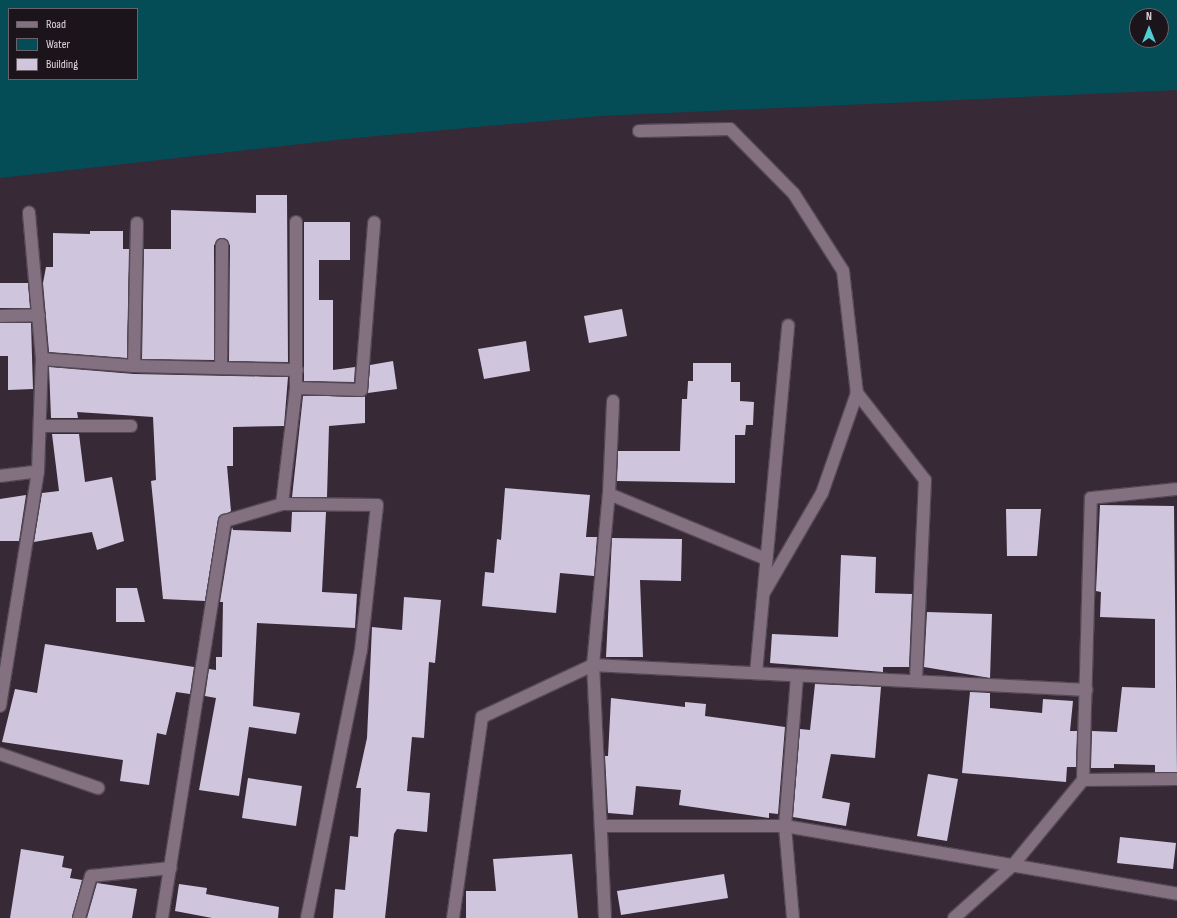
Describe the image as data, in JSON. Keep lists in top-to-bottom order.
{
  "legend": ["Road", "Water", "Building"],
  "north": "top"
}
